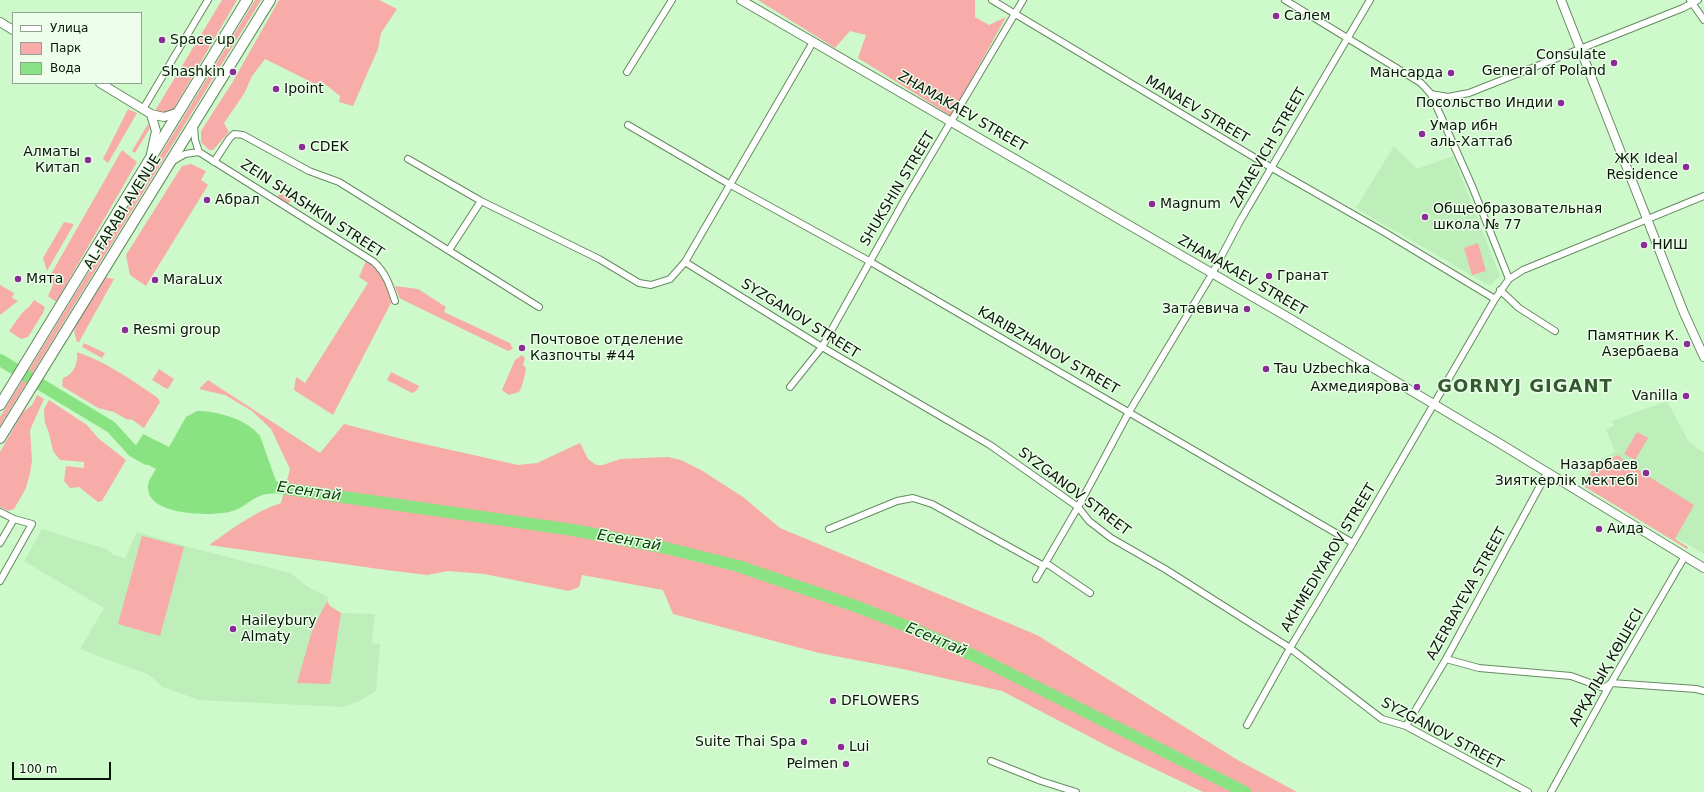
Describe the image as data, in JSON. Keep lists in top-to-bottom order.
{
  "streets": {
    "main road": ["AL-FARABI AVENUE"],
    "street": [
      "MANAEV STREET",
      "ZHAMAKAEV STREET",
      "ZATAEVICH STREET",
      "SHUKSHIN STREET",
      "ZEIN SHASHKIN STREET",
      "SYZGANOV STREET",
      "KARIBZHANOV STREET",
      "AKHMEDIYAROV STREET",
      "AZERBAYEVA STREET",
      "АРҚАЛЫҚ КӨШЕСІ"
    ]
  },
  "crossings": [
    ["MANAEV STREET", "ZATAEVICH STREET"],
    ["MANAEV STREET", "SHUKSHIN STREET"],
    ["MANAEV STREET", "AKHMEDIYAROV STREET"],
    ["ZHAMAKAEV STREET", "ZATAEVICH STREET"],
    ["ZHAMAKAEV STREET", "SHUKSHIN STREET"],
    ["ZHAMAKAEV STREET", "AKHMEDIYAROV STREET"],
    ["ZHAMAKAEV STREET", "AZERBAYEVA STREET"],
    ["ZHAMAKAEV STREET", "АРҚАЛЫҚ КӨШЕСІ"],
    ["ZATAEVICH STREET", "SYZGANOV STREET"],
    ["ZATAEVICH STREET", "KARIBZHANOV STREET"],
    ["SHUKSHIN STREET", "SYZGANOV STREET"],
    ["SHUKSHIN STREET", "KARIBZHANOV STREET"],
    ["SYZGANOV STREET", "AKHMEDIYAROV STREET"],
    ["SYZGANOV STREET", "AZERBAYEVA STREET"],
    ["KARIBZHANOV STREET", "AKHMEDIYAROV STREET"]
  ],
  "districts": ["GORNYJ GIGANT"],
  "water": ["Есентай"],
  "places": [
    "Салем",
    "Space up",
    "Consulate General of Poland",
    "Shashkin",
    "Мансарда",
    "Ipoint",
    "Посольство Индии",
    "Умар ибн аль-Хаттаб",
    "CDEK",
    "Алматы Китап",
    "ЖК Ideal Residence",
    "Абрал",
    "Magnum",
    "Общеобразовательная школа № 77",
    "НИШ",
    "Гранат",
    "Мята",
    "MaraLux",
    "Затаевича",
    "Resmi group",
    "Памятник К. Азербаева",
    "Почтовое отделение Казпочты #44",
    "Tau Uzbechka",
    "Ахмедиярова",
    "Vanilla",
    "Назарбаев Зияткерлік мектебі",
    "Аида",
    "Haileybury Almaty",
    "DFLOWERS",
    "Suite Thai Spa",
    "Lui",
    "Pelmen"
  ],
  "legend": ["Улица", "Парк", "Вода"],
  "scale_bar": "100 m"
}
